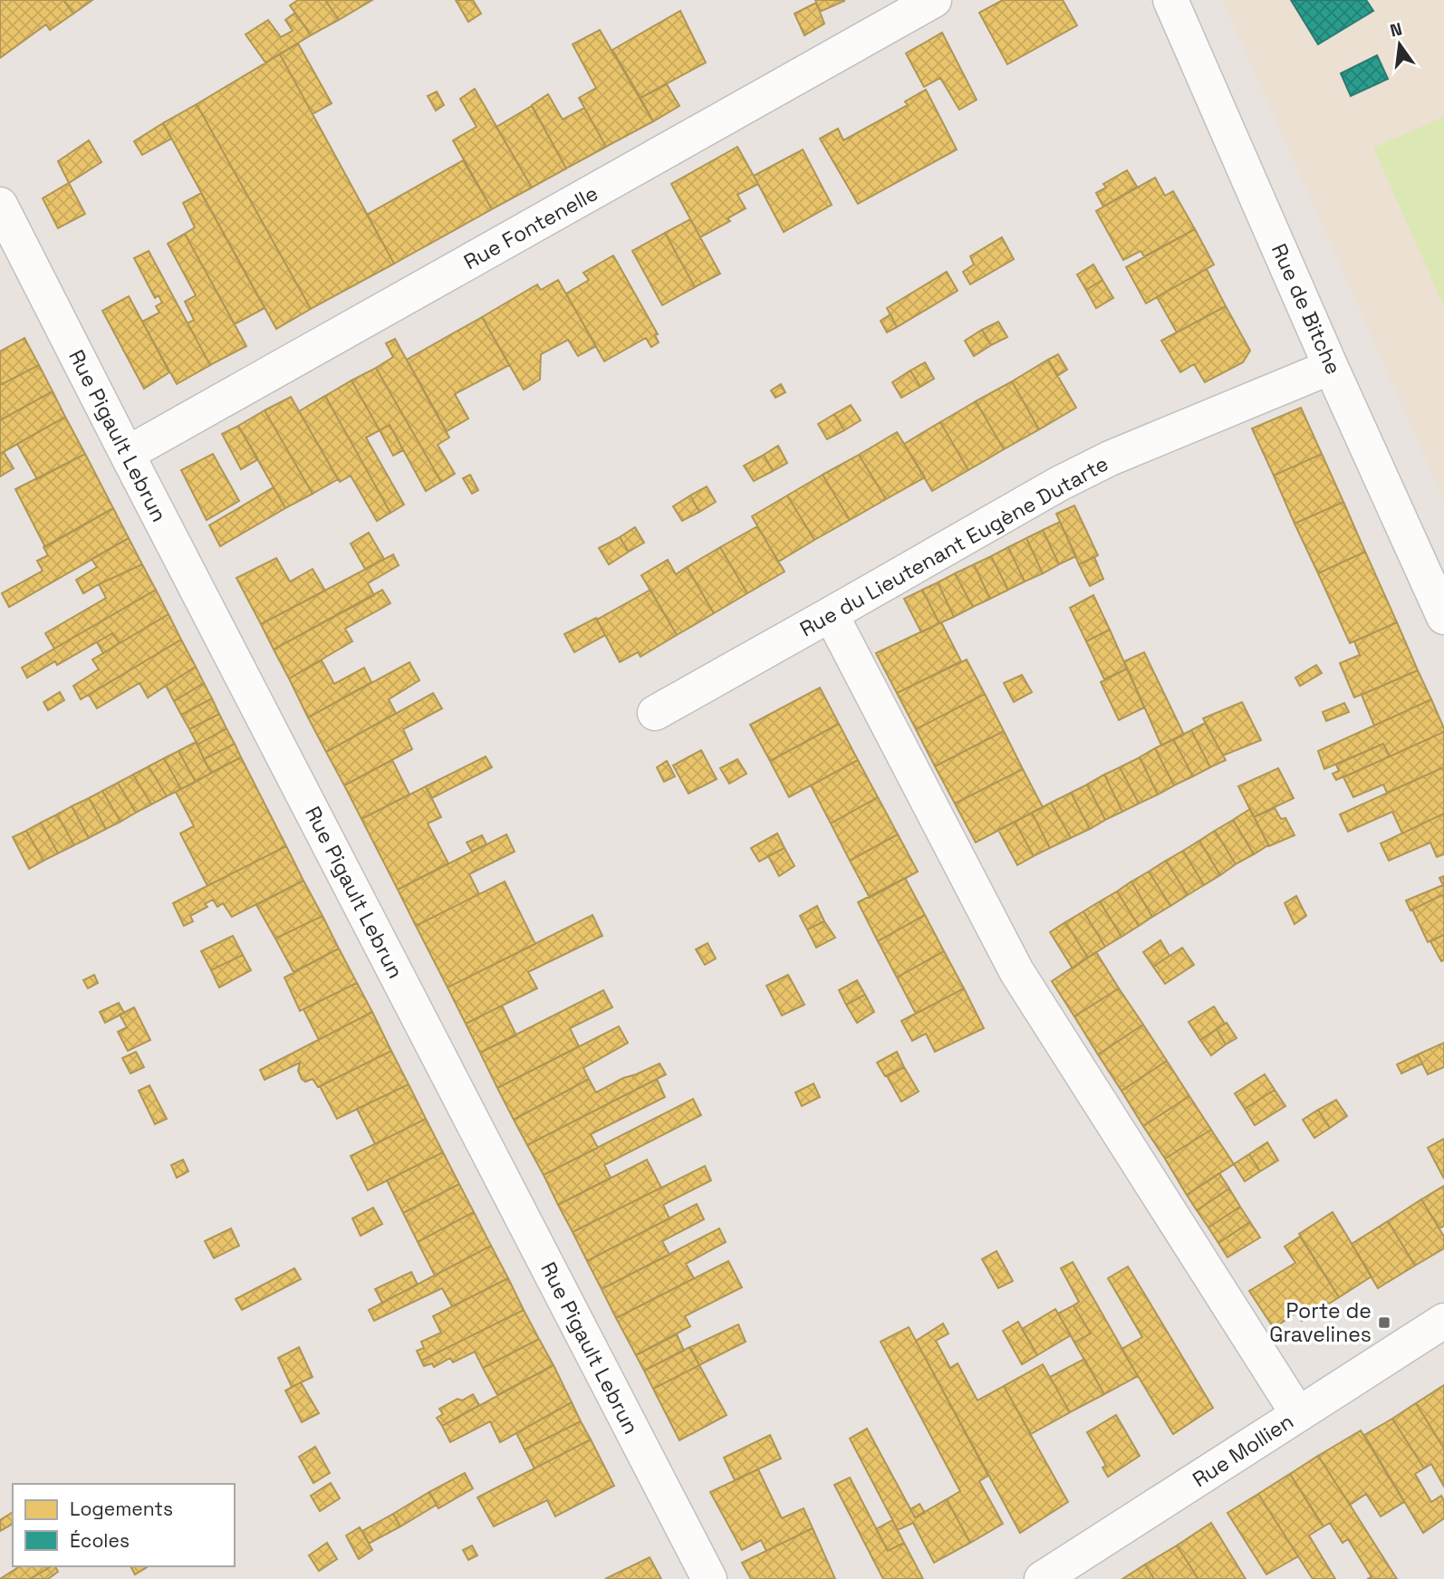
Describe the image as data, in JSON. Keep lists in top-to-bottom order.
{
  "streets": {
    "street": [
      "Rue Fontenelle",
      "Rue de Bitche",
      "Rue Pigault Lebrun",
      "Rue du Lieutenant Eugène Dutarte",
      "Rue Mollien"
    ]
  },
  "crossings": [
    ["Rue Fontenelle", "Rue Pigault Lebrun"],
    ["Rue de Bitche", "Rue du Lieutenant Eugène Dutarte"]
  ],
  "places": {
    "transit": ["Porte de Gravelines"]
  },
  "legend": ["Logements", "Écoles"],
  "north": "top"
}
